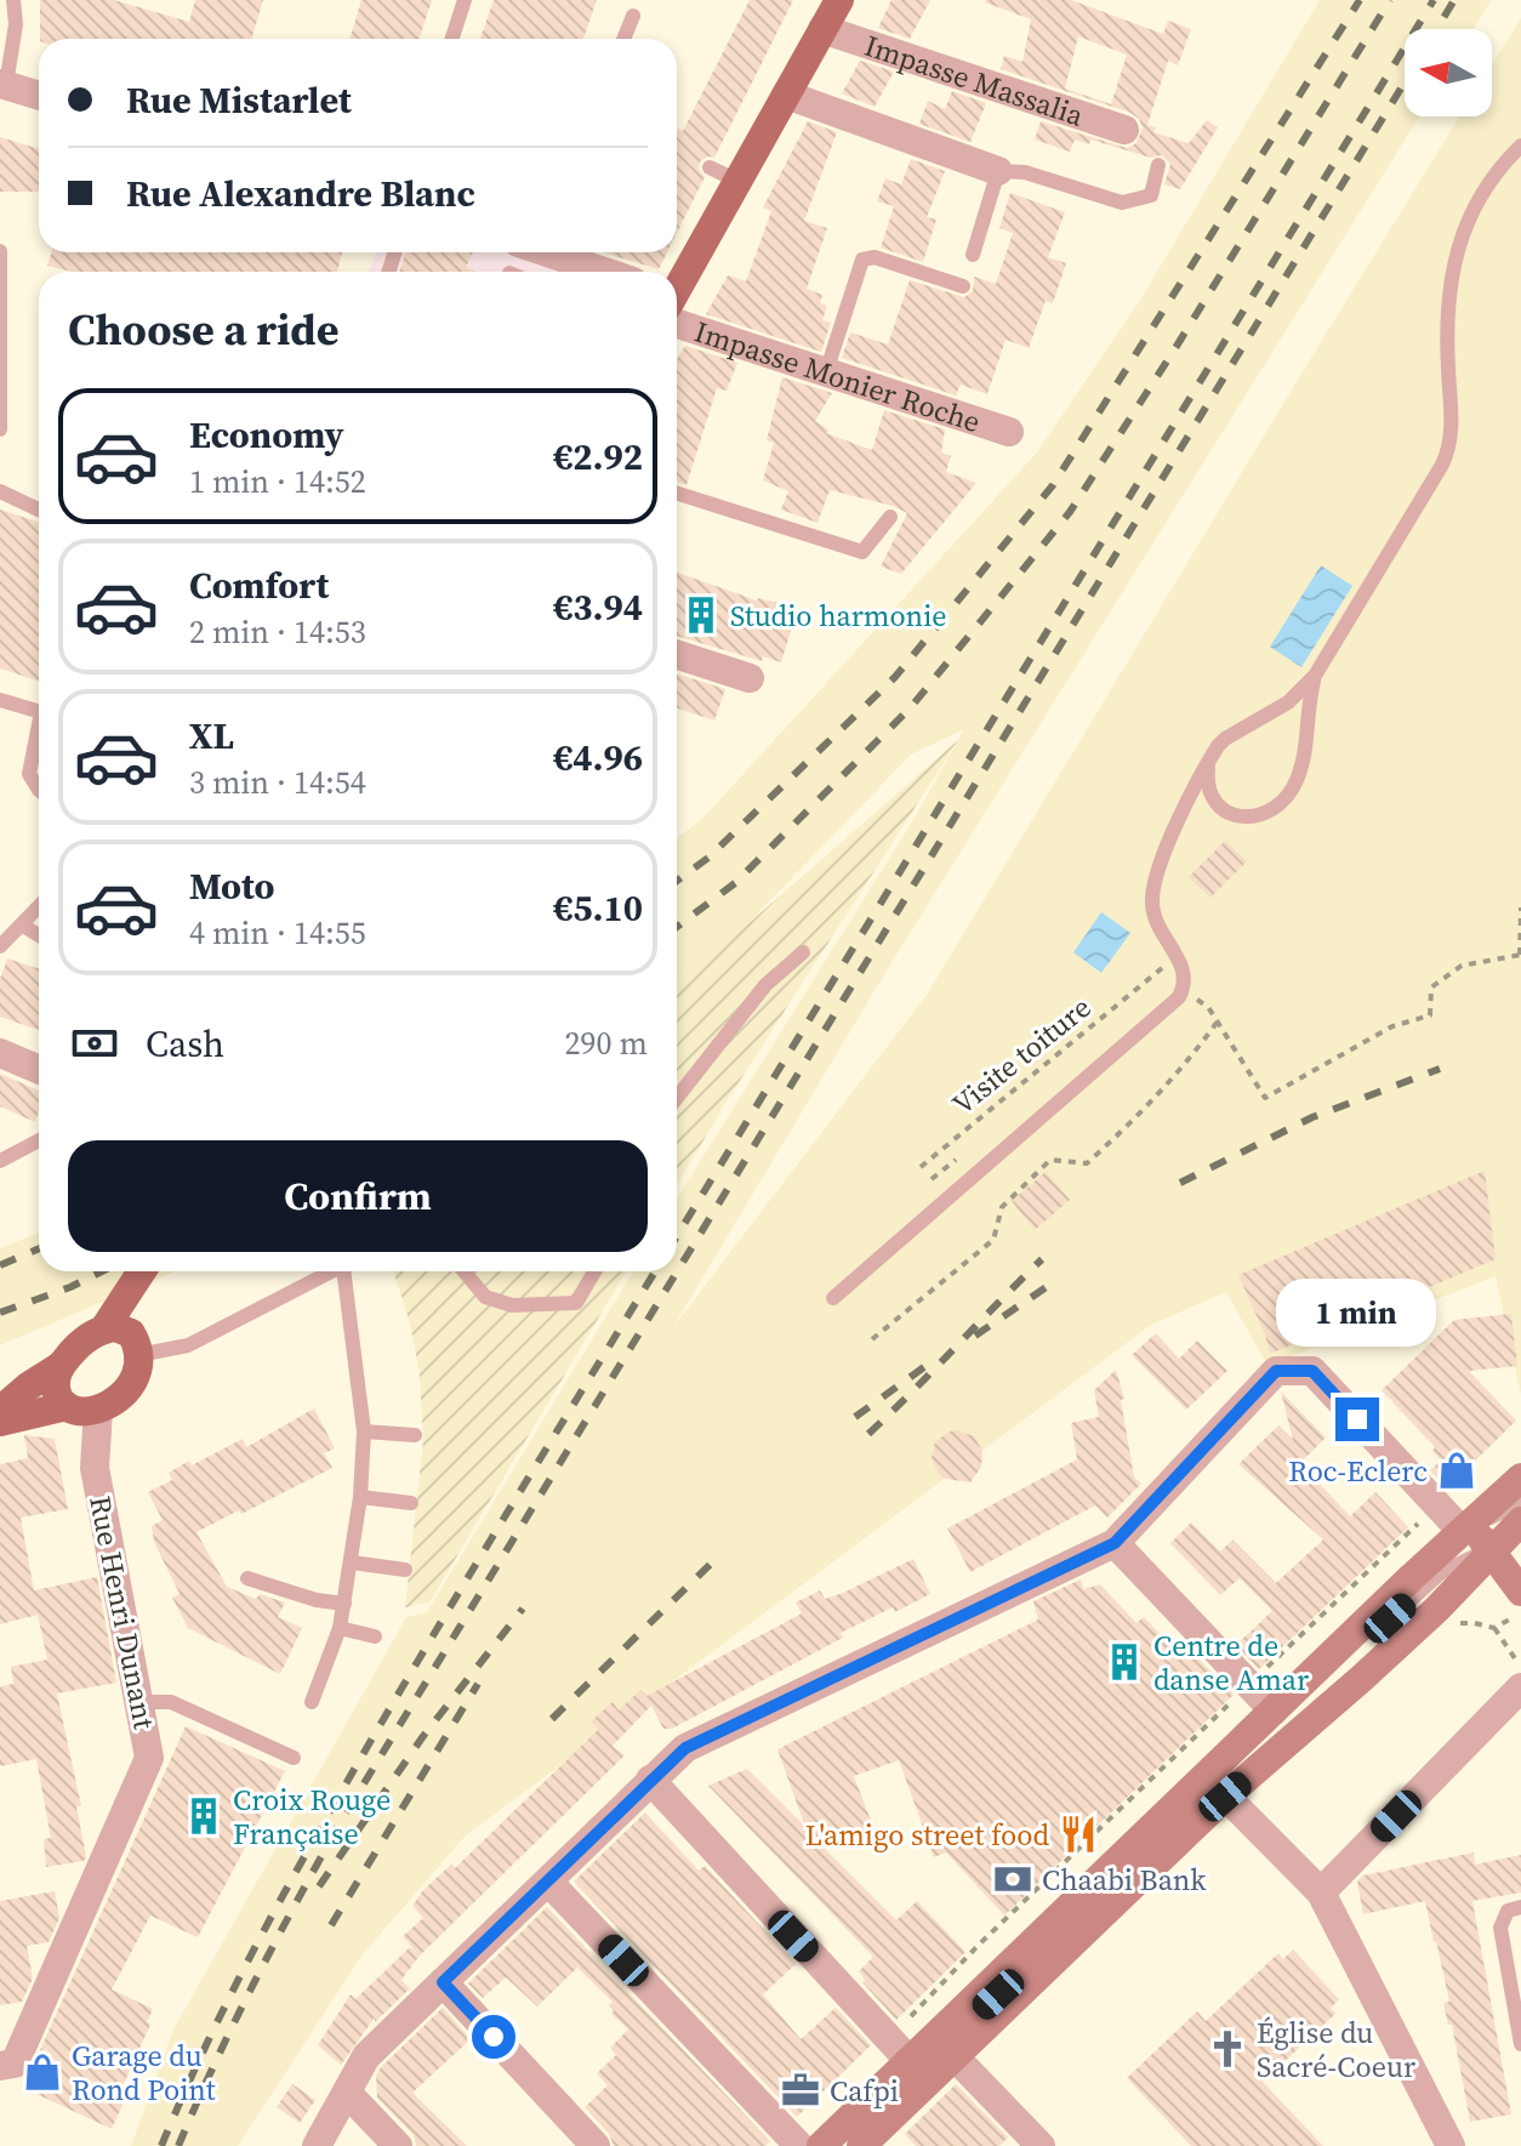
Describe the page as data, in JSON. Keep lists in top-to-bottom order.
{
  "streets": {
    "street": ["Impasse Massalia", "Impasse Monier Roche", "Rue Henri Dunant"],
    "path": ["Visite toiture"]
  },
  "places": {
    "building": ["Studio harmonie", "Centre de danse Amar", "Croix Rouge Française"],
    "shop": ["Roc-Eclerc", "Garage du Rond Point"],
    "restaurant": ["L'amigo street food"],
    "bank": ["Chaabi Bank"],
    "church": ["Église du Sacré-Coeur"],
    "office": ["Cafpi"]
  },
  "north": "left",
  "page": {
    "banner": ["Rue Mistarlet", "Rue Alexandre Blanc"],
    "heading": "Choose a ride",
    "list": [
      {
        "name": "Economy",
        "note": "1 min · 14:52",
        "value": "€2.92"
      },
      {
        "name": "Comfort",
        "note": "2 min · 14:53",
        "value": "€3.94"
      },
      {
        "name": "XL",
        "note": "3 min · 14:54",
        "value": "€4.96"
      },
      {
        "name": "Moto",
        "note": "4 min · 14:55",
        "value": "€5.10"
      }
    ],
    "pay": ["Cash", "290 m"],
    "buttons": "Confirm",
    "bubble": "1 min"
  }
}
